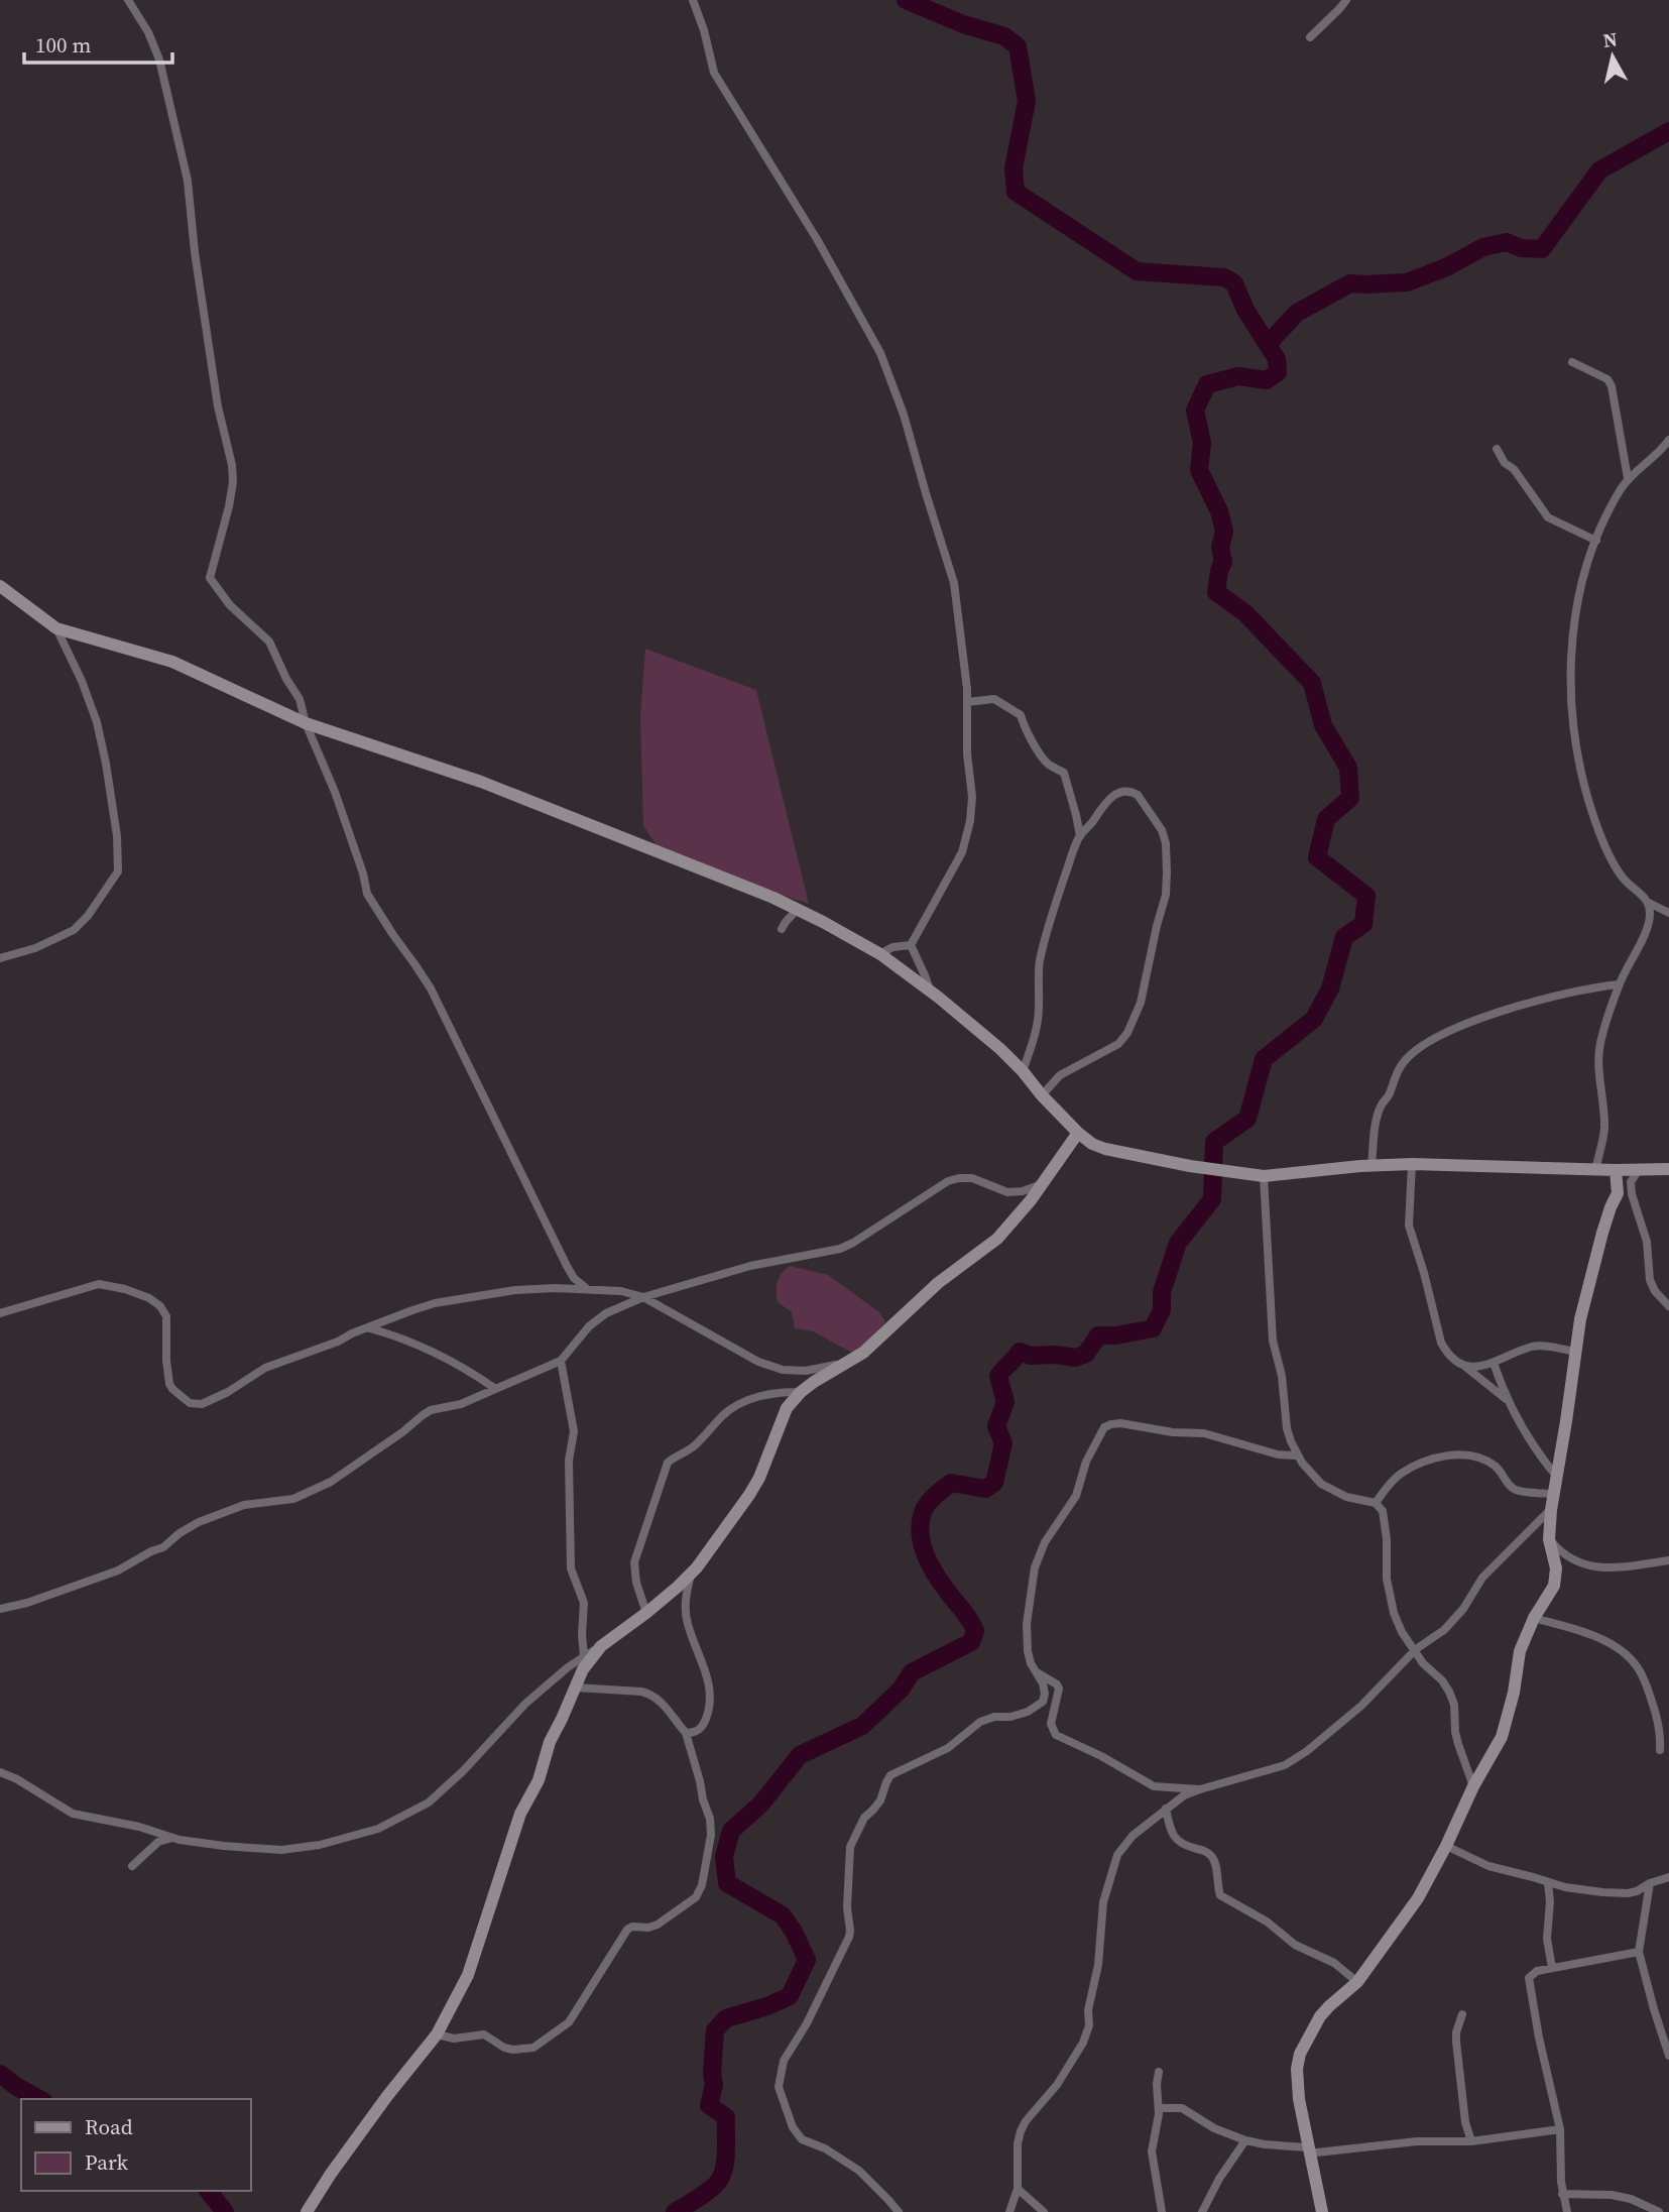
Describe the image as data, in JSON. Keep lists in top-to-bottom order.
{
  "legend": ["Road", "Park"],
  "scale_bar": "100 m",
  "north": "top"
}
